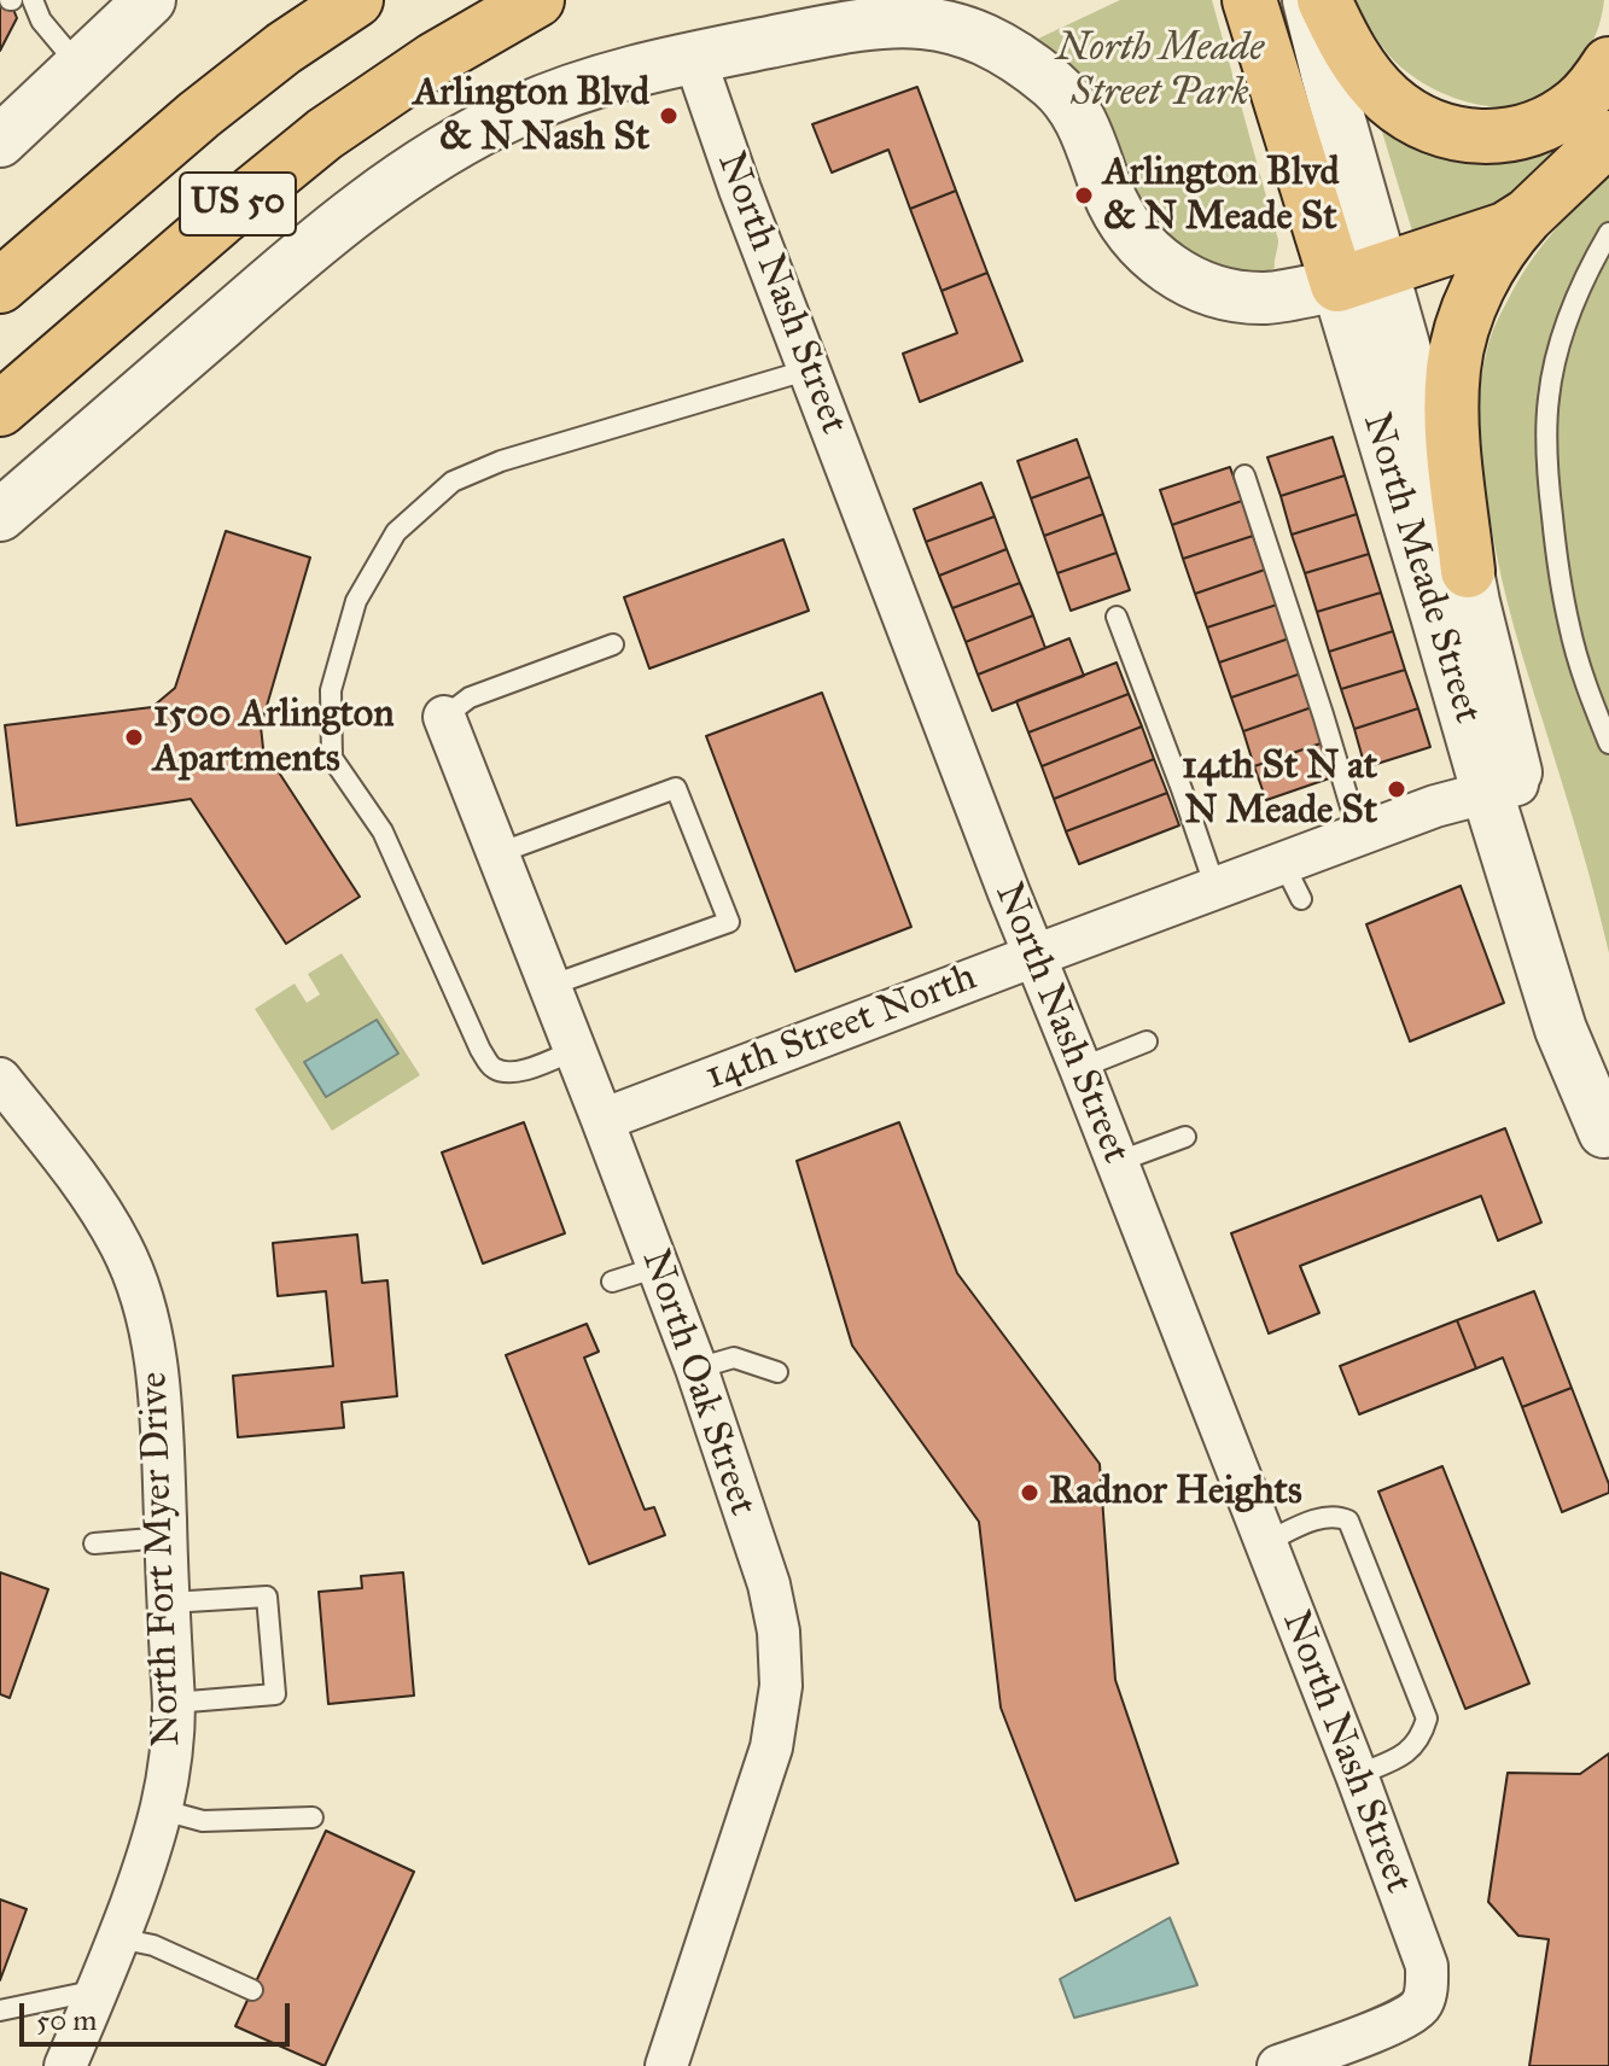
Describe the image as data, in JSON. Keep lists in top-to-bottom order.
{
  "streets": {
    "highway": ["US 50", "North Meade Street"],
    "street": [
      "North Nash Street",
      "14th Street North",
      "North Oak Street",
      "North Fort Myer Drive"
    ]
  },
  "crossings": [
    ["North Nash Street", "14th Street North"],
    ["North Meade Street", "14th Street North"],
    ["14th Street North", "North Oak Street"]
  ],
  "parks": ["North Meade Street Park"],
  "places": [
    "Arlington Blvd & N Nash St",
    "Arlington Blvd & N Meade St",
    "1500 Arlington Apartments",
    "14th St N at N Meade St",
    "Radnor Heights"
  ],
  "scale_bar": "50 m"
}
